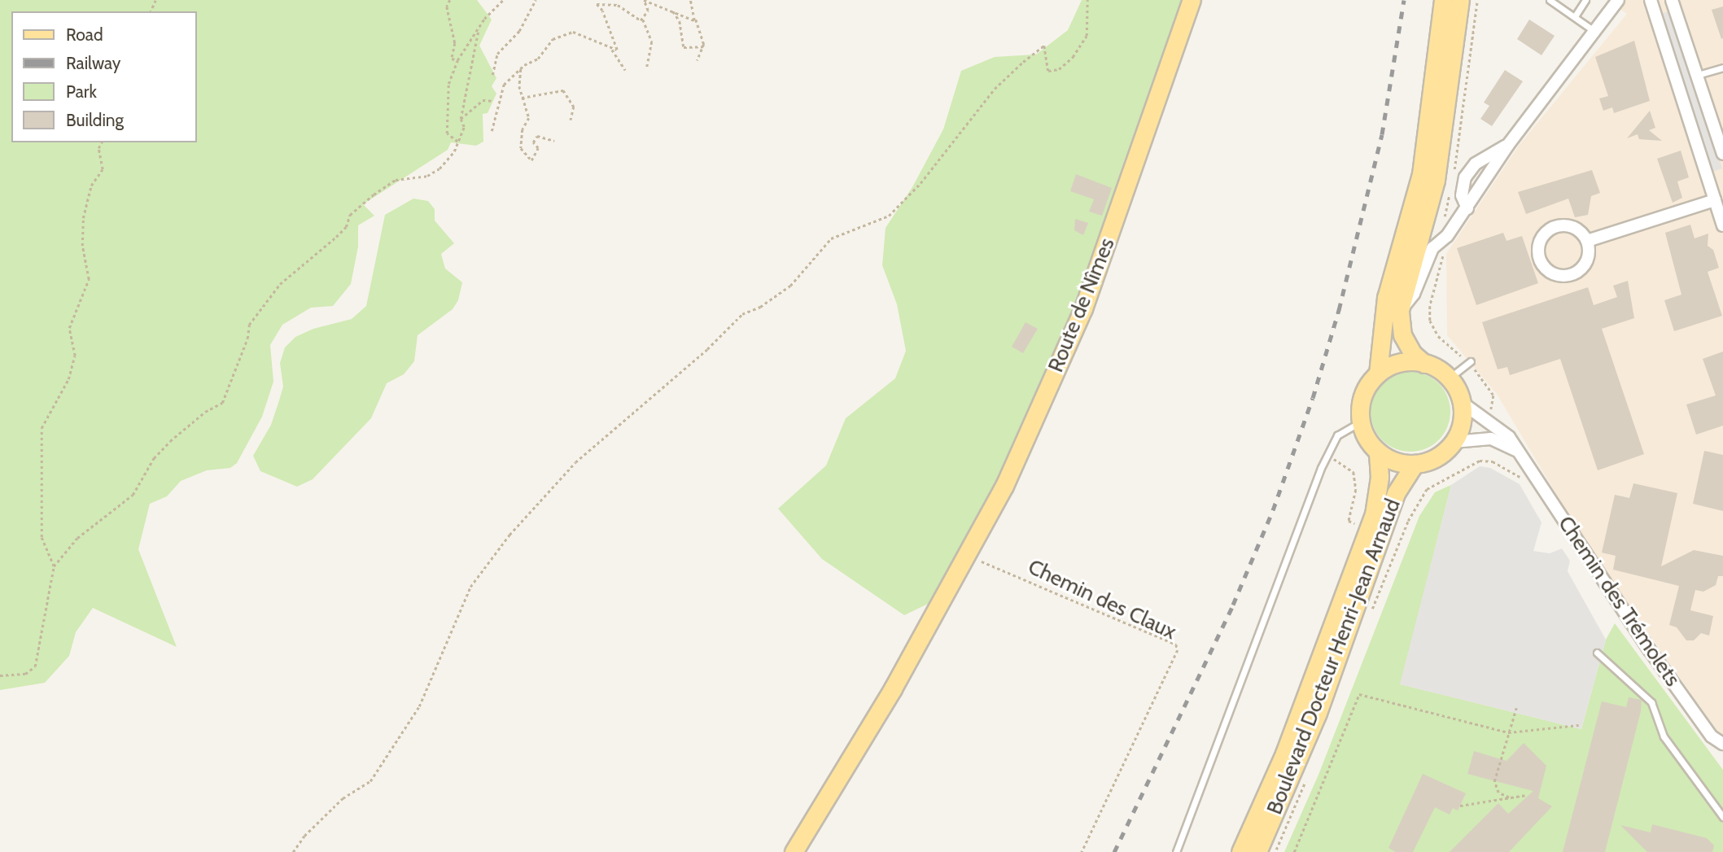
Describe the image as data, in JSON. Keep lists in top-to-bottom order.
{
  "streets": {
    "main road": ["Route de Nîmes", "Boulevard Docteur Henri-Jean Arnaud"],
    "street": ["Chemin des Trémolets"],
    "path": ["Chemin des Claux"]
  },
  "crossings": [
    ["Route de Nîmes", "Chemin des Claux"],
    ["Chemin des Trémolets", "Boulevard Docteur Henri-Jean Arnaud"]
  ],
  "legend": [
    "Road",
    "Railway",
    "Park",
    "Building"
  ]
}
